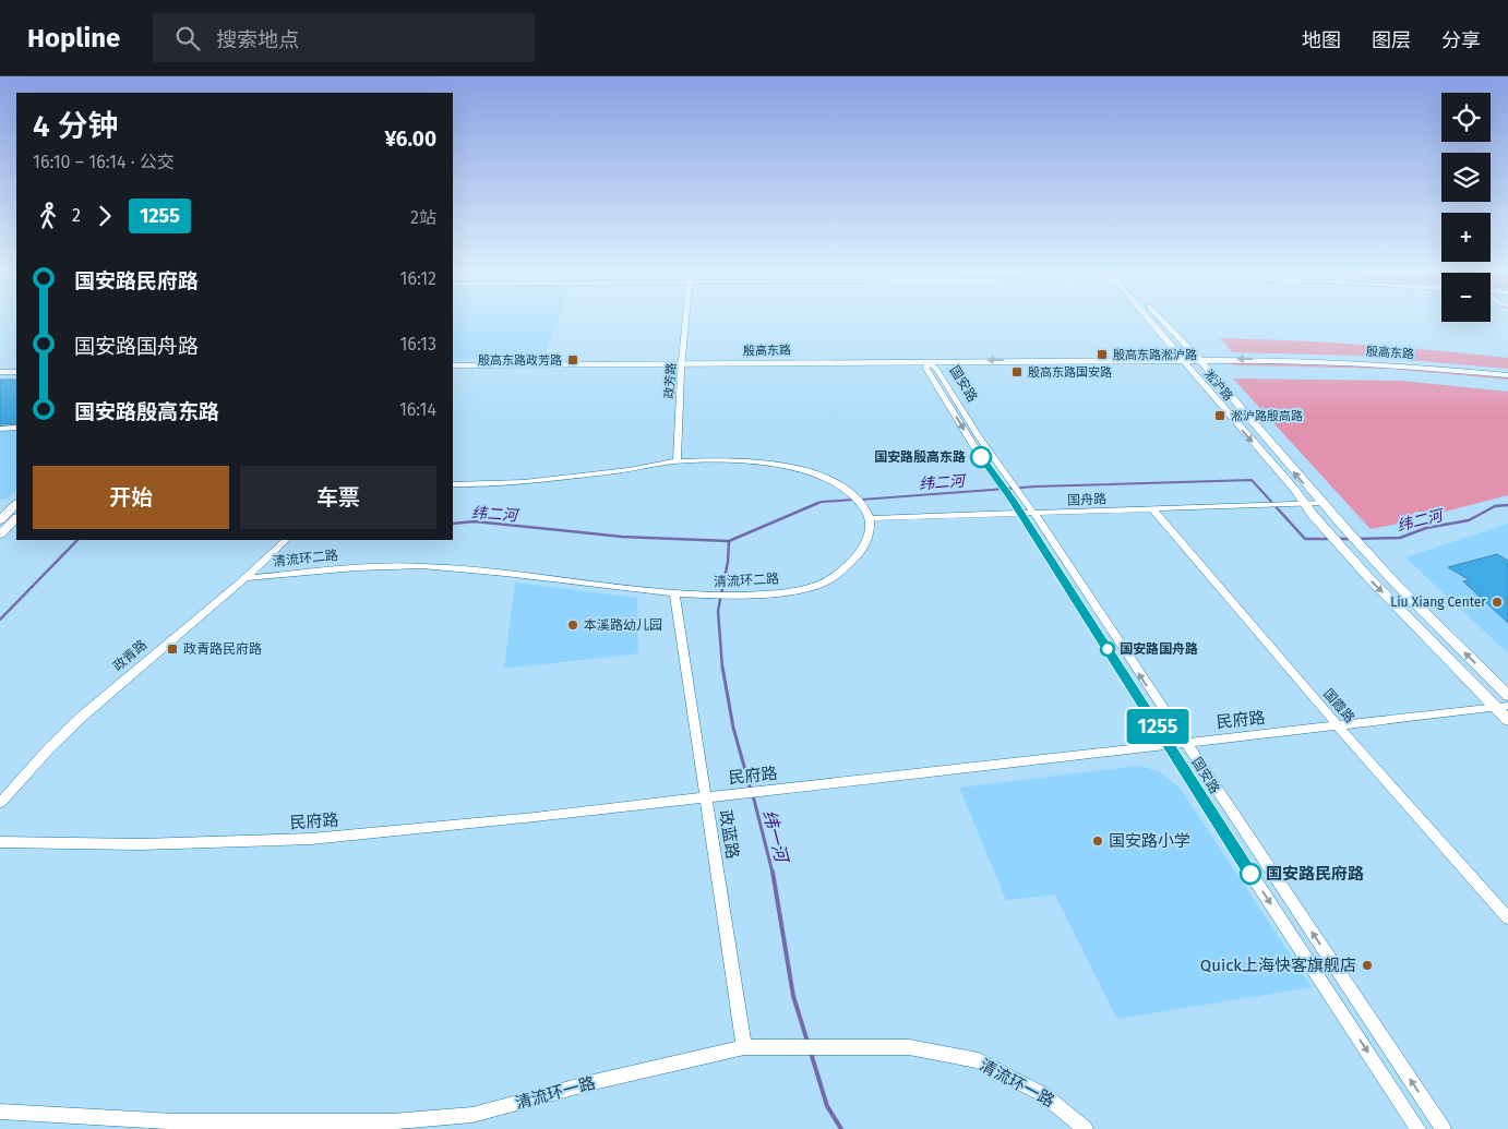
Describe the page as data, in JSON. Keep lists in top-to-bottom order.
{
  "streets": {
    "main road": ["殷高东路", "淞沪路"],
    "street": [
      "政芳路",
      "国安路",
      "国舟路",
      "清流环二路",
      "政青路",
      "国霞路",
      "民府路",
      "政蓝路",
      "清流环一路"
    ]
  },
  "crossings": [
    ["殷高东路", "政芳路"],
    ["殷高东路", "国安路"],
    ["殷高东路", "淞沪路"],
    ["国安路", "国舟路"],
    ["国安路", "民府路"],
    ["淞沪路", "国舟路"],
    ["淞沪路", "民府路"],
    ["国舟路", "清流环二路"],
    ["国舟路", "国霞路"],
    ["清流环二路", "政青路"],
    ["清流环二路", "政蓝路"],
    ["国霞路", "民府路"],
    ["民府路", "政蓝路"],
    ["政蓝路", "清流环一路"]
  ],
  "water": ["纬二河", "纬一河"],
  "places": {
    "transit": [
      "殷高东路淞沪路",
      "殷高东路政芳路",
      "殷高东路国安路",
      "淞沪路殷高路",
      "政青路民府路"
    ],
    "other": [
      "国安路殷高东路",
      "Liu Xiang Center",
      "本溪路幼儿园",
      "国安路国舟路",
      "国安路小学",
      "国安路民府路",
      "Quick上海快客旗舰店"
    ]
  },
  "lines": ["bus line 1255"],
  "page": {
    "header": "Hopline",
    "search": "搜索地点",
    "nav": ["地图", "图层", "分享"],
    "on_map": "1255",
    "map_buttons": ["+", "−"],
    "heading": ["4 分钟", "16:10 – 16:14 · 公交", "¥6.00"],
    "legs": ["2", "1255", "2站"],
    "list": [
      {
        "name": "国安路民府路",
        "value": "16:12"
      },
      {
        "name": "国安路国舟路",
        "value": "16:13"
      },
      {
        "name": "国安路殷高东路",
        "value": "16:14"
      }
    ],
    "buttons": ["开始", "车票"]
  }
}
